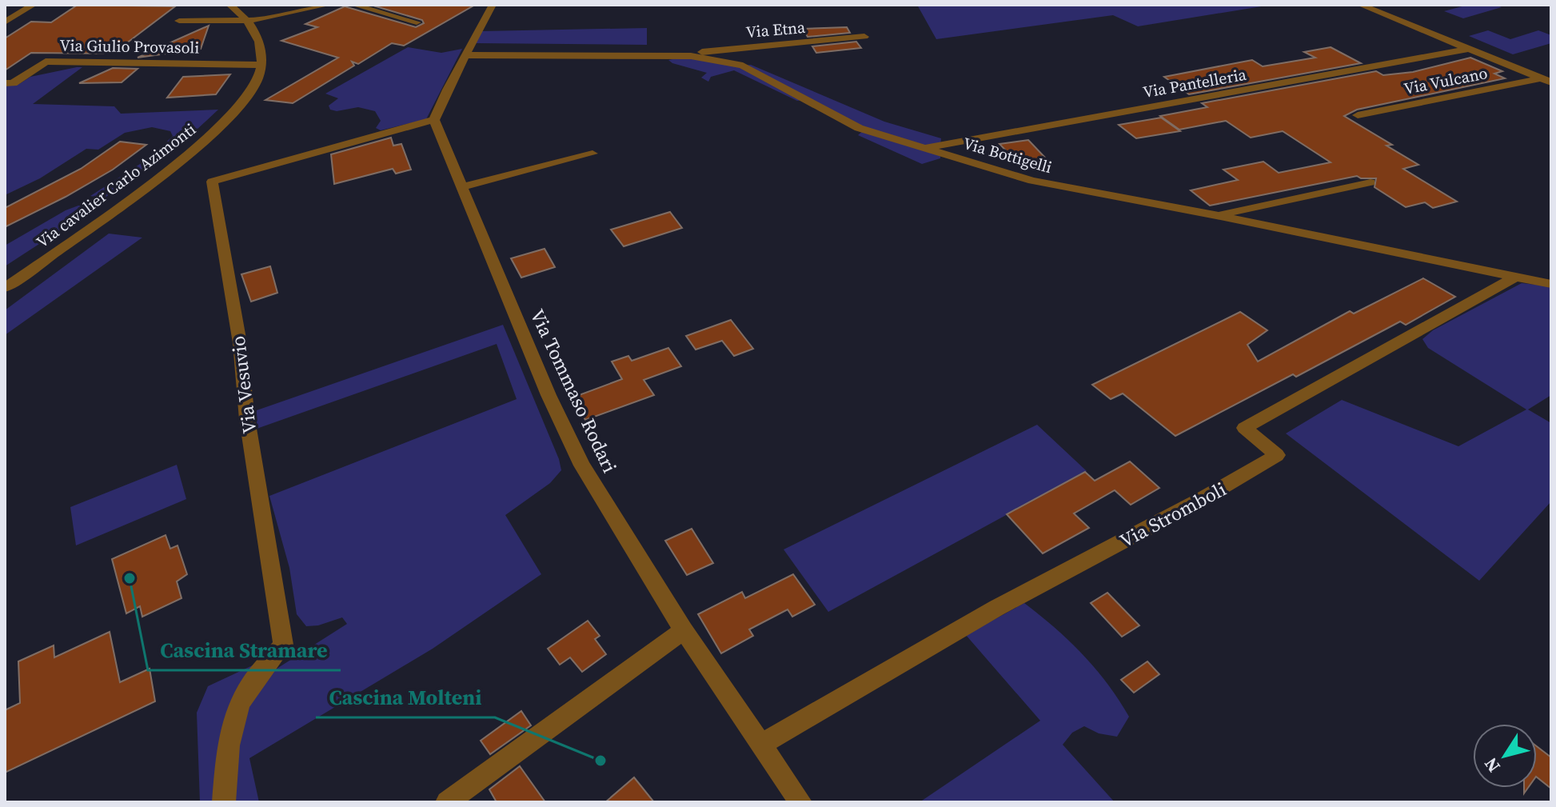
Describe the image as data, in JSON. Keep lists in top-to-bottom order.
{
  "streets": {
    "street": [
      "Via Etna",
      "Via Giulio Provasoli",
      "Via Vulcano",
      "Via Pantelleria",
      "Via Bottigelli",
      "Via cavalier Carlo Azimonti",
      "Via Vesuvio",
      "Via Tommaso Rodari",
      "Via Stromboli"
    ]
  },
  "crossings": [
    ["Via Etna", "Via Bottigelli"],
    ["Via Giulio Provasoli", "Via cavalier Carlo Azimonti"],
    ["Via Pantelleria", "Via Bottigelli"],
    ["Via Bottigelli", "Via Stromboli"],
    ["Via Vesuvio", "Via Tommaso Rodari"],
    ["Via Tommaso Rodari", "Via Stromboli"]
  ],
  "places": ["Cascina Stramare", "Cascina Molteni"],
  "north": "bottom left"
}
